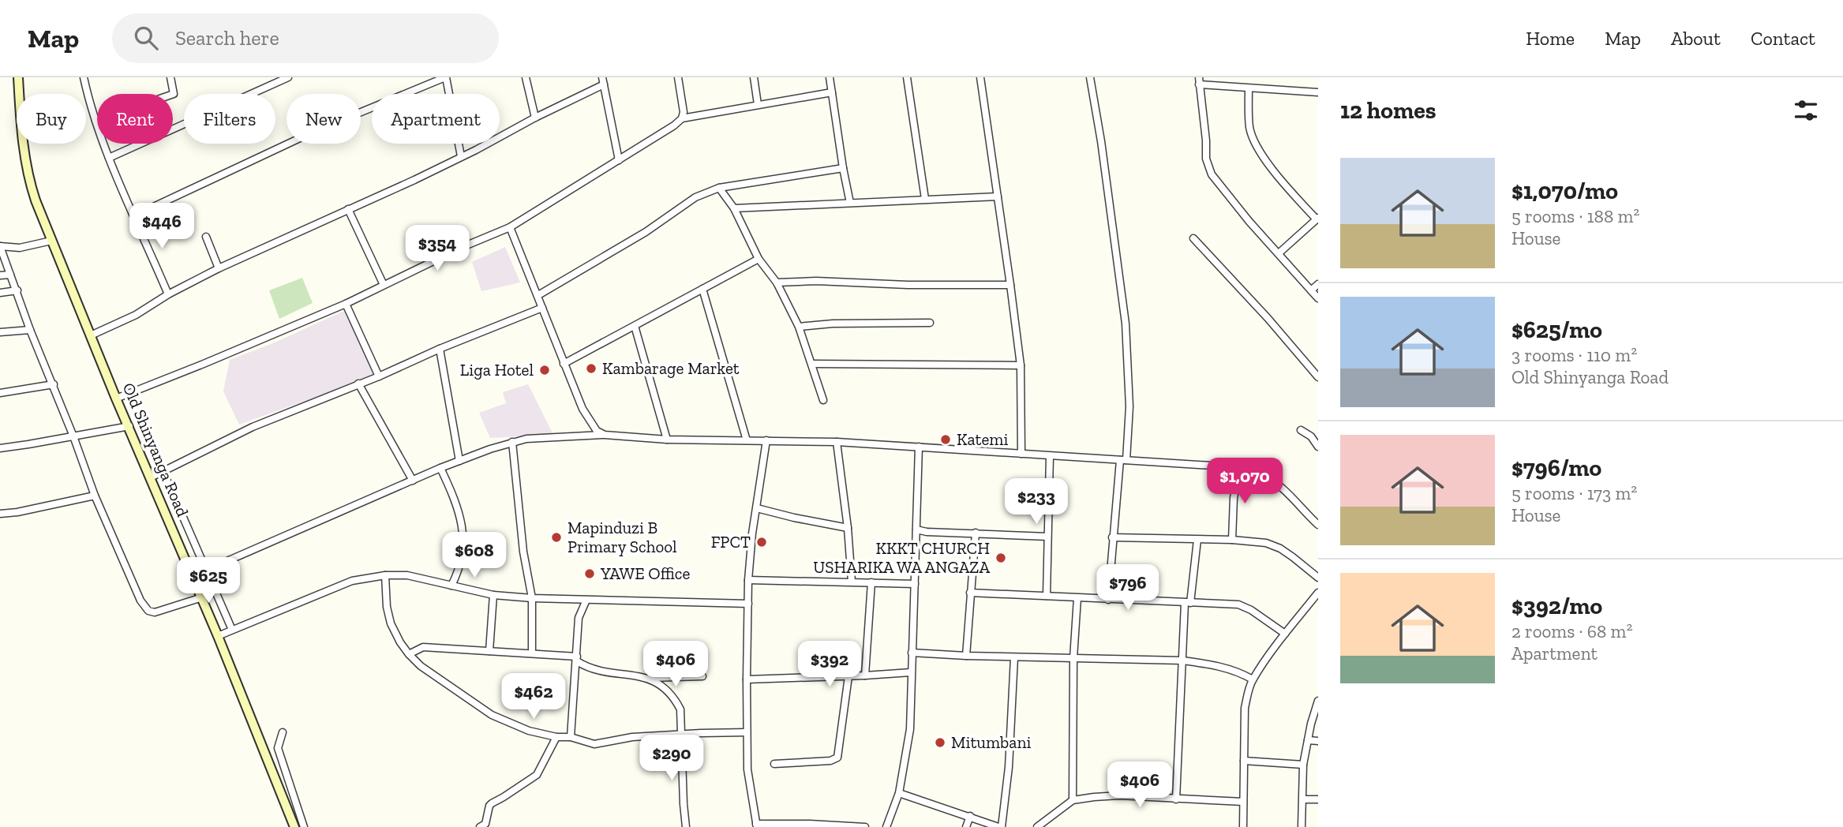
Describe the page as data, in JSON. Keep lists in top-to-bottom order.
{
  "streets": {
    "main road": ["Old Shinyanga Road"]
  },
  "places": [
    "Kambarage Market",
    "Liga Hotel",
    "Katemi",
    "Mapinduzi B Primary School",
    "FPCT",
    "KKKT CHURCH USHARIKA WA ANGAZA",
    "YAWE Office",
    "Mitumbani"
  ],
  "page": {
    "header": "Map",
    "search": "Search here",
    "nav": [
      "Home",
      "Map",
      "About",
      "Contact"
    ],
    "heading": "12 homes",
    "chip": [
      "Buy",
      "Rent",
      "Filters",
      "New",
      "Apartment"
    ],
    "list": [
      {
        "name": "$1,070/mo",
        "note": "5 rooms · 188 m² · House"
      },
      {
        "name": "$625/mo",
        "note": "3 rooms · 110 m² · Old Shinyanga Road"
      },
      {
        "name": "$796/mo",
        "note": "5 rooms · 173 m² · House"
      },
      {
        "name": "$392/mo",
        "note": "2 rooms · 68 m² · Apartment"
      }
    ],
    "price": [
      "$446",
      "$354",
      "$1,070",
      "$233",
      "$608",
      "$625",
      "$796",
      "$406",
      "$392",
      "$462",
      "$290",
      "$406"
    ]
  }
}
